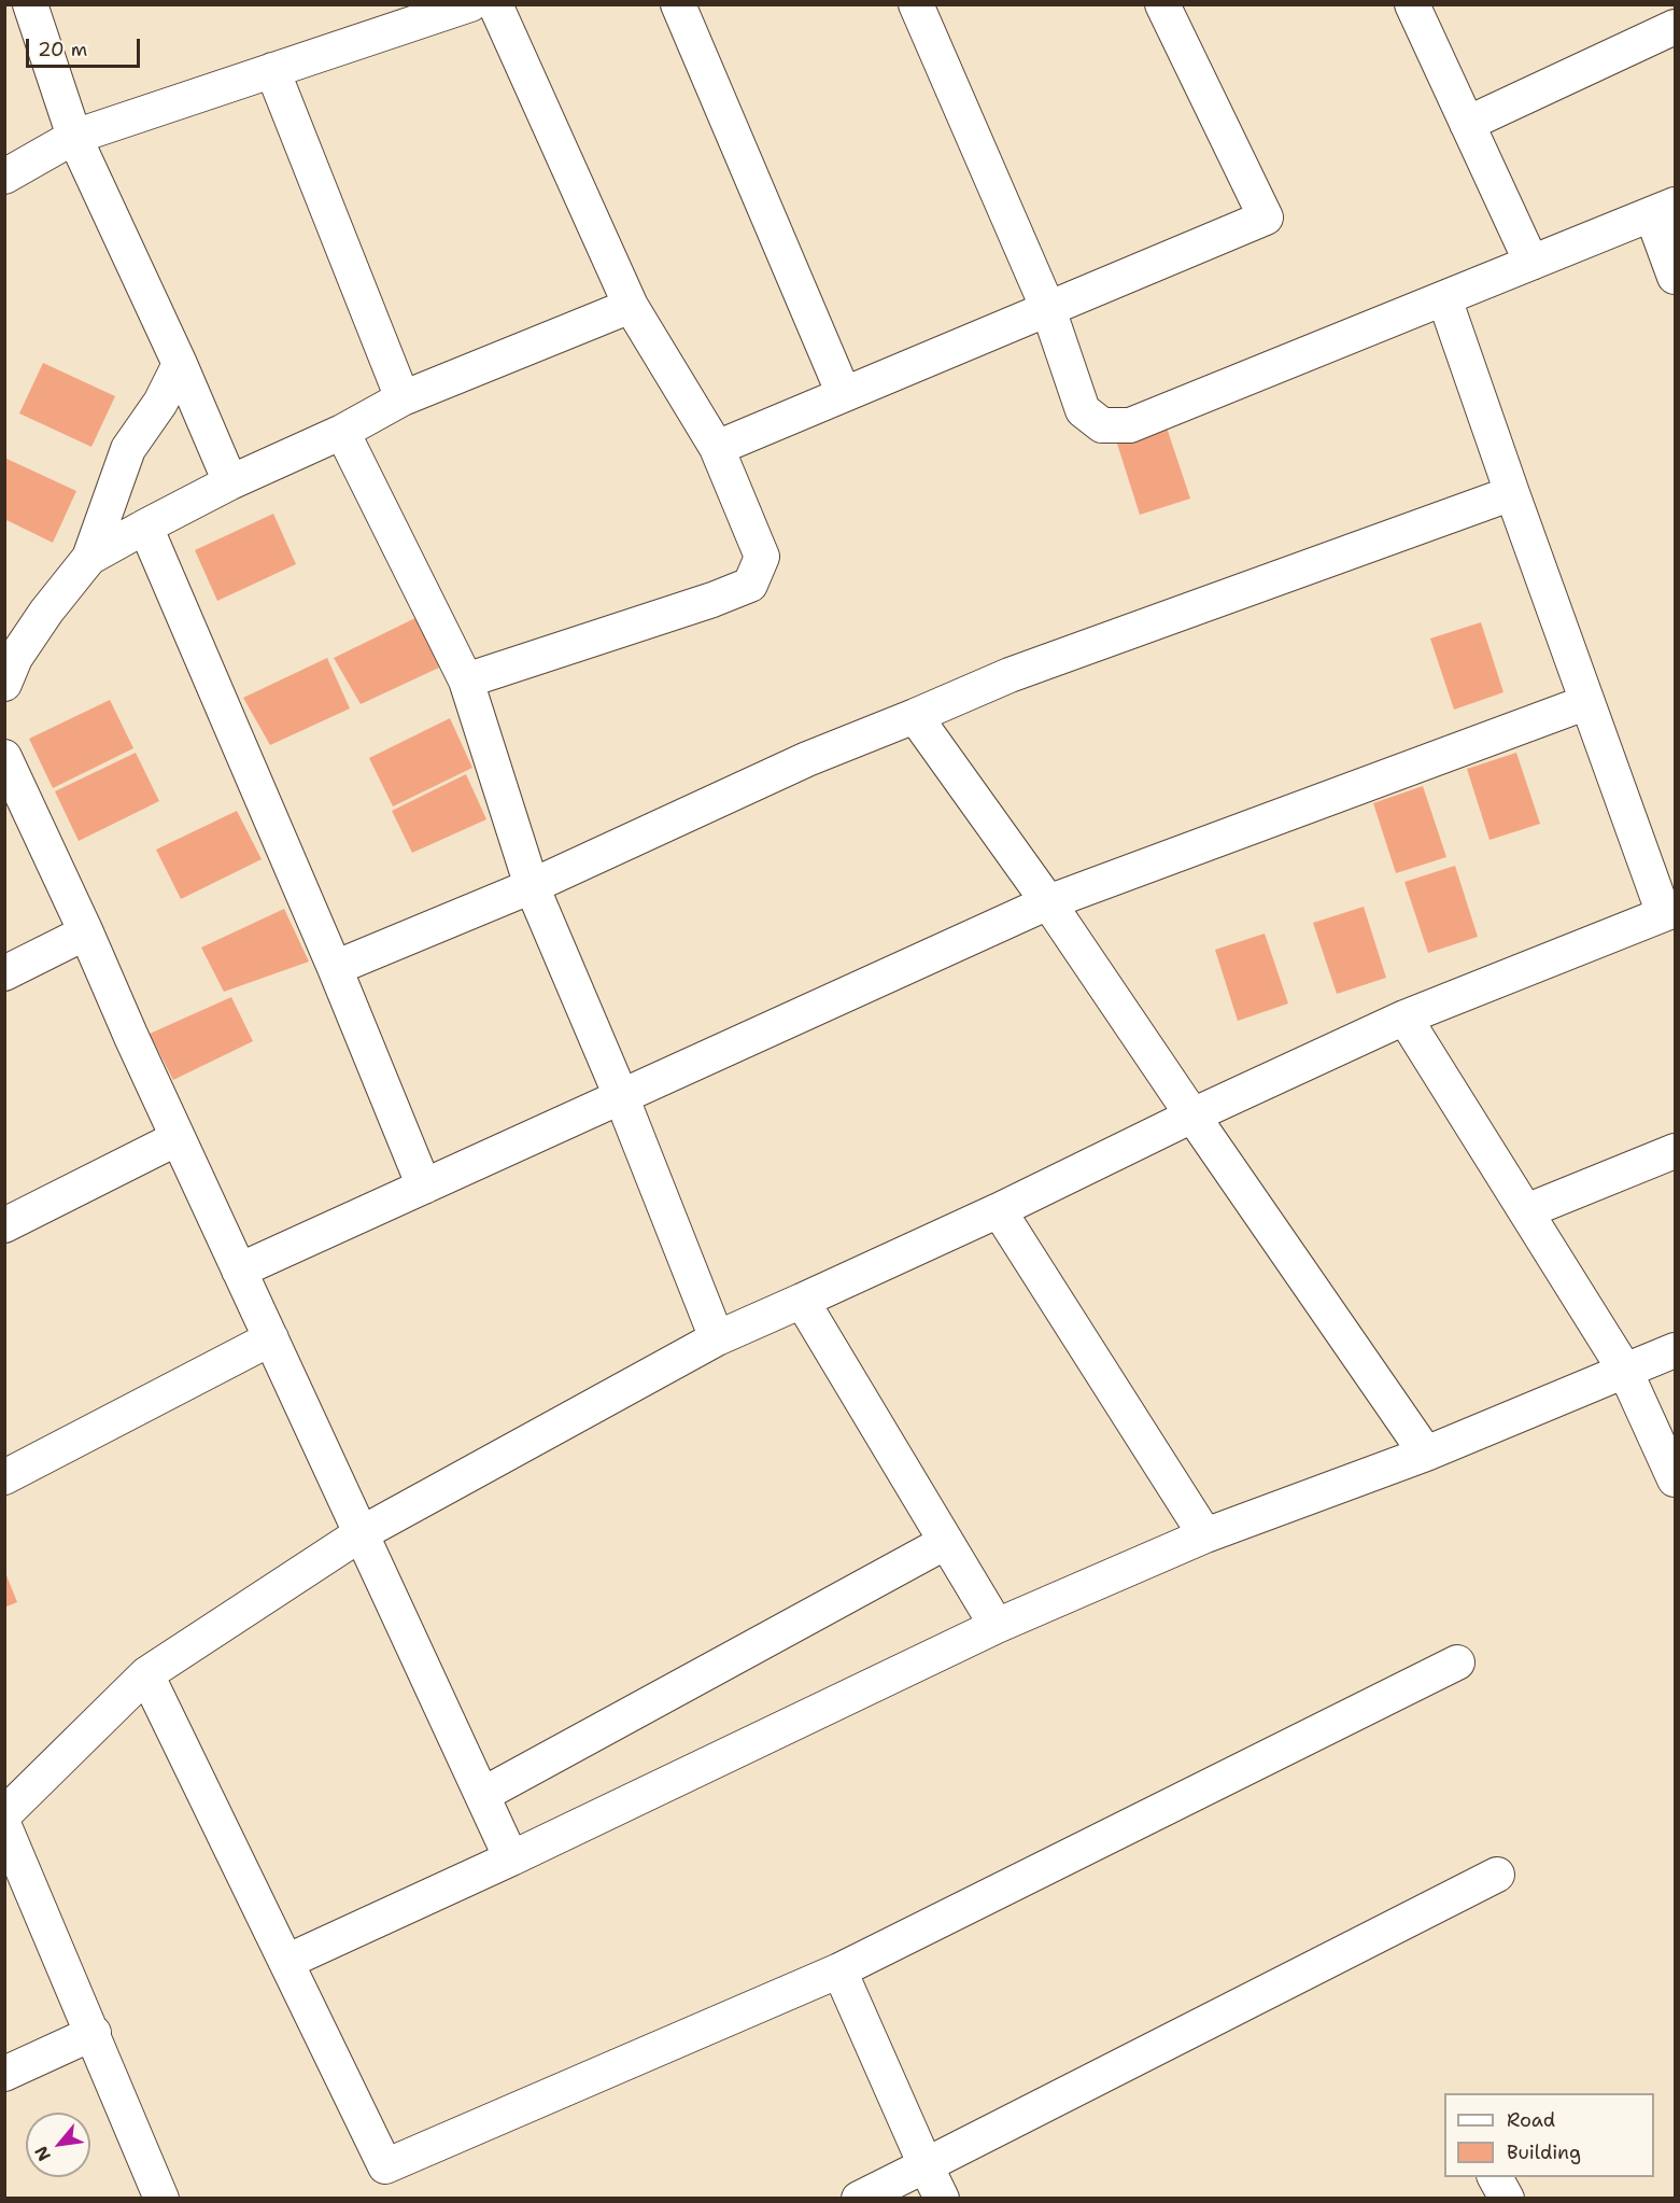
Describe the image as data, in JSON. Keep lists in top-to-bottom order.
{
  "legend": ["Road", "Building"],
  "scale_bar": "20 m",
  "north": "bottom left"
}
